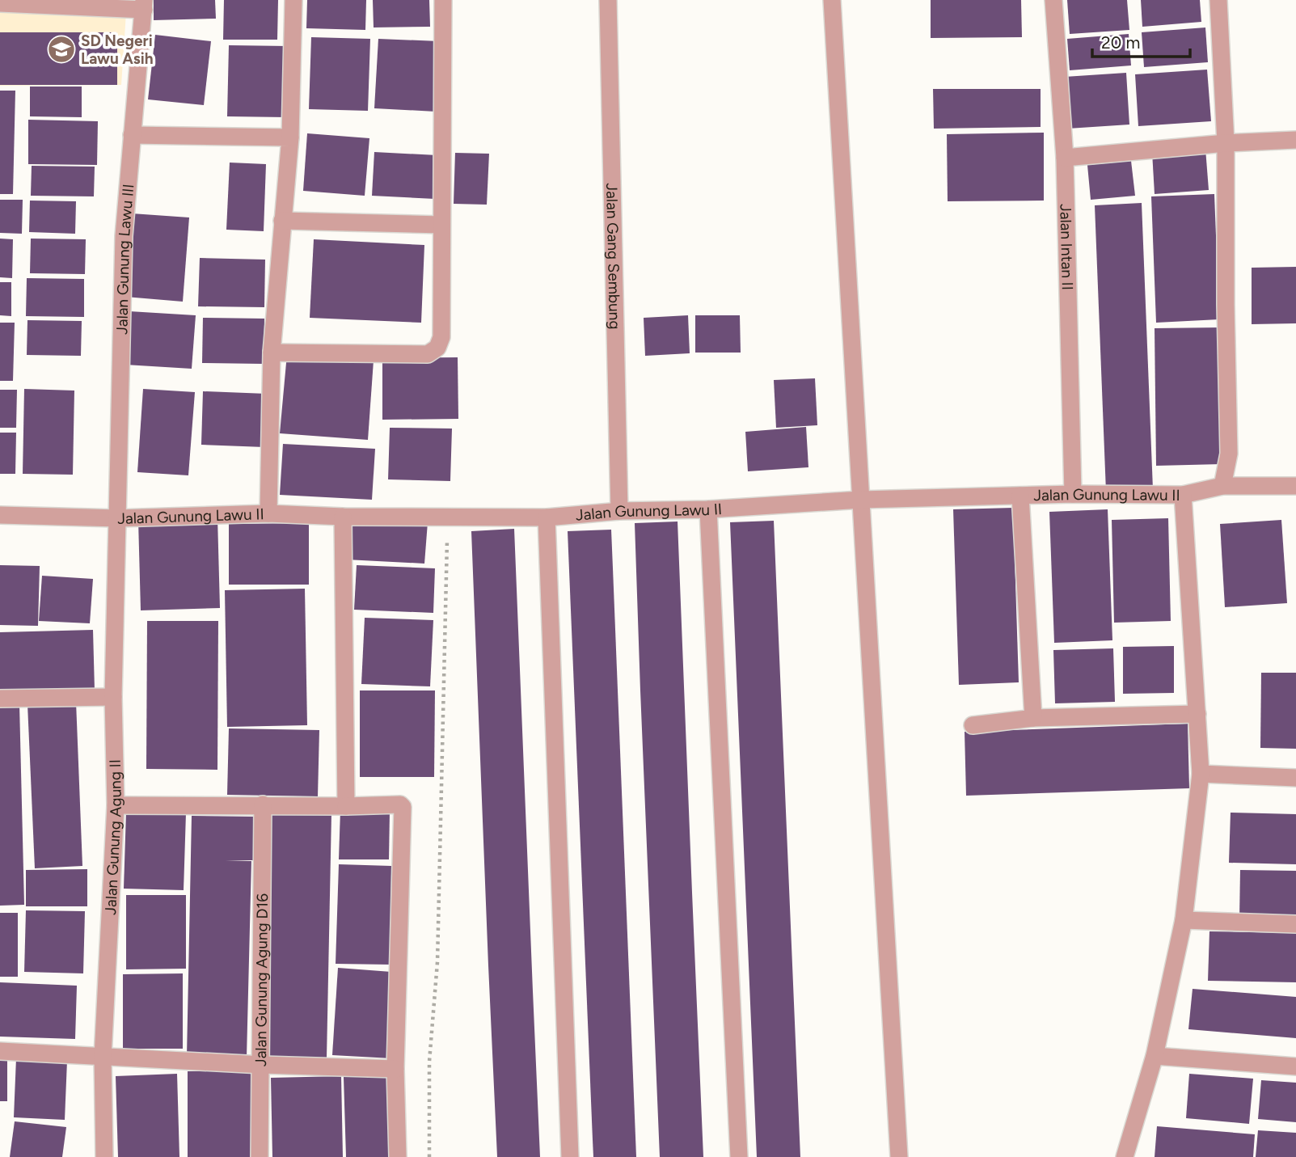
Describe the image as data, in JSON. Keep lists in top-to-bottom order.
{
  "streets": {
    "street": [
      "Jalan Intan II",
      "Jalan Gang Sembung",
      "Jalan Gunung Lawu III",
      "Jalan Gunung Lawu II",
      "Jalan Gunung Agung II",
      "Jalan Gunung Agung D16"
    ]
  },
  "crossings": [
    ["Jalan Intan II", "Jalan Gunung Lawu II"],
    ["Jalan Gang Sembung", "Jalan Gunung Lawu II"],
    ["Jalan Gunung Lawu III", "Jalan Gunung Lawu II"],
    ["Jalan Gunung Lawu III", "Jalan Gunung Agung II"],
    ["Jalan Gunung Lawu II", "Jalan Gunung Agung II"]
  ],
  "places": {
    "school or university": ["SD Negeri Lawu Asih"]
  },
  "scale_bar": "20 m"
}
